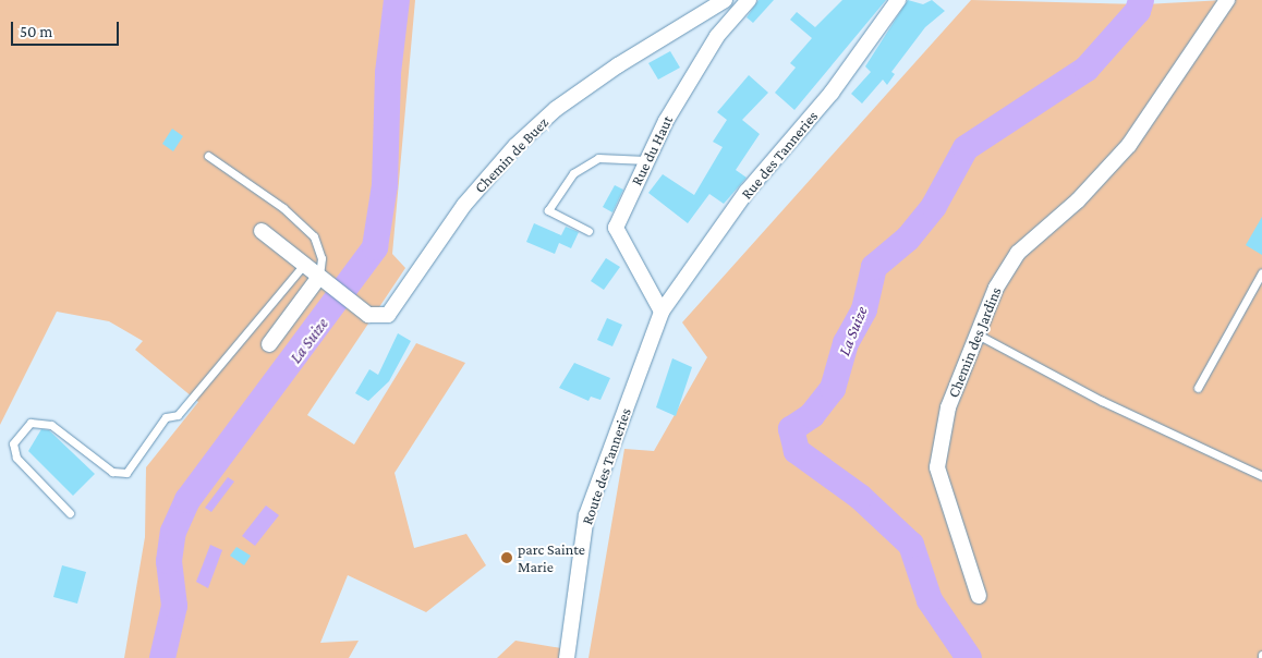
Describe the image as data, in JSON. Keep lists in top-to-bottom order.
{
  "streets": {
    "street": [
      "Rue du Haut",
      "Chemin de Buez",
      "Rue des Tanneries",
      "Chemin des Jardins",
      "Route des Tanneries"
    ]
  },
  "crossings": [
    ["Rue du Haut", "Rue des Tanneries"],
    ["Rue du Haut", "Route des Tanneries"],
    ["Rue des Tanneries", "Route des Tanneries"]
  ],
  "water": ["La Suize"],
  "places": ["parc Sainte Marie"],
  "scale_bar": "50 m"
}
